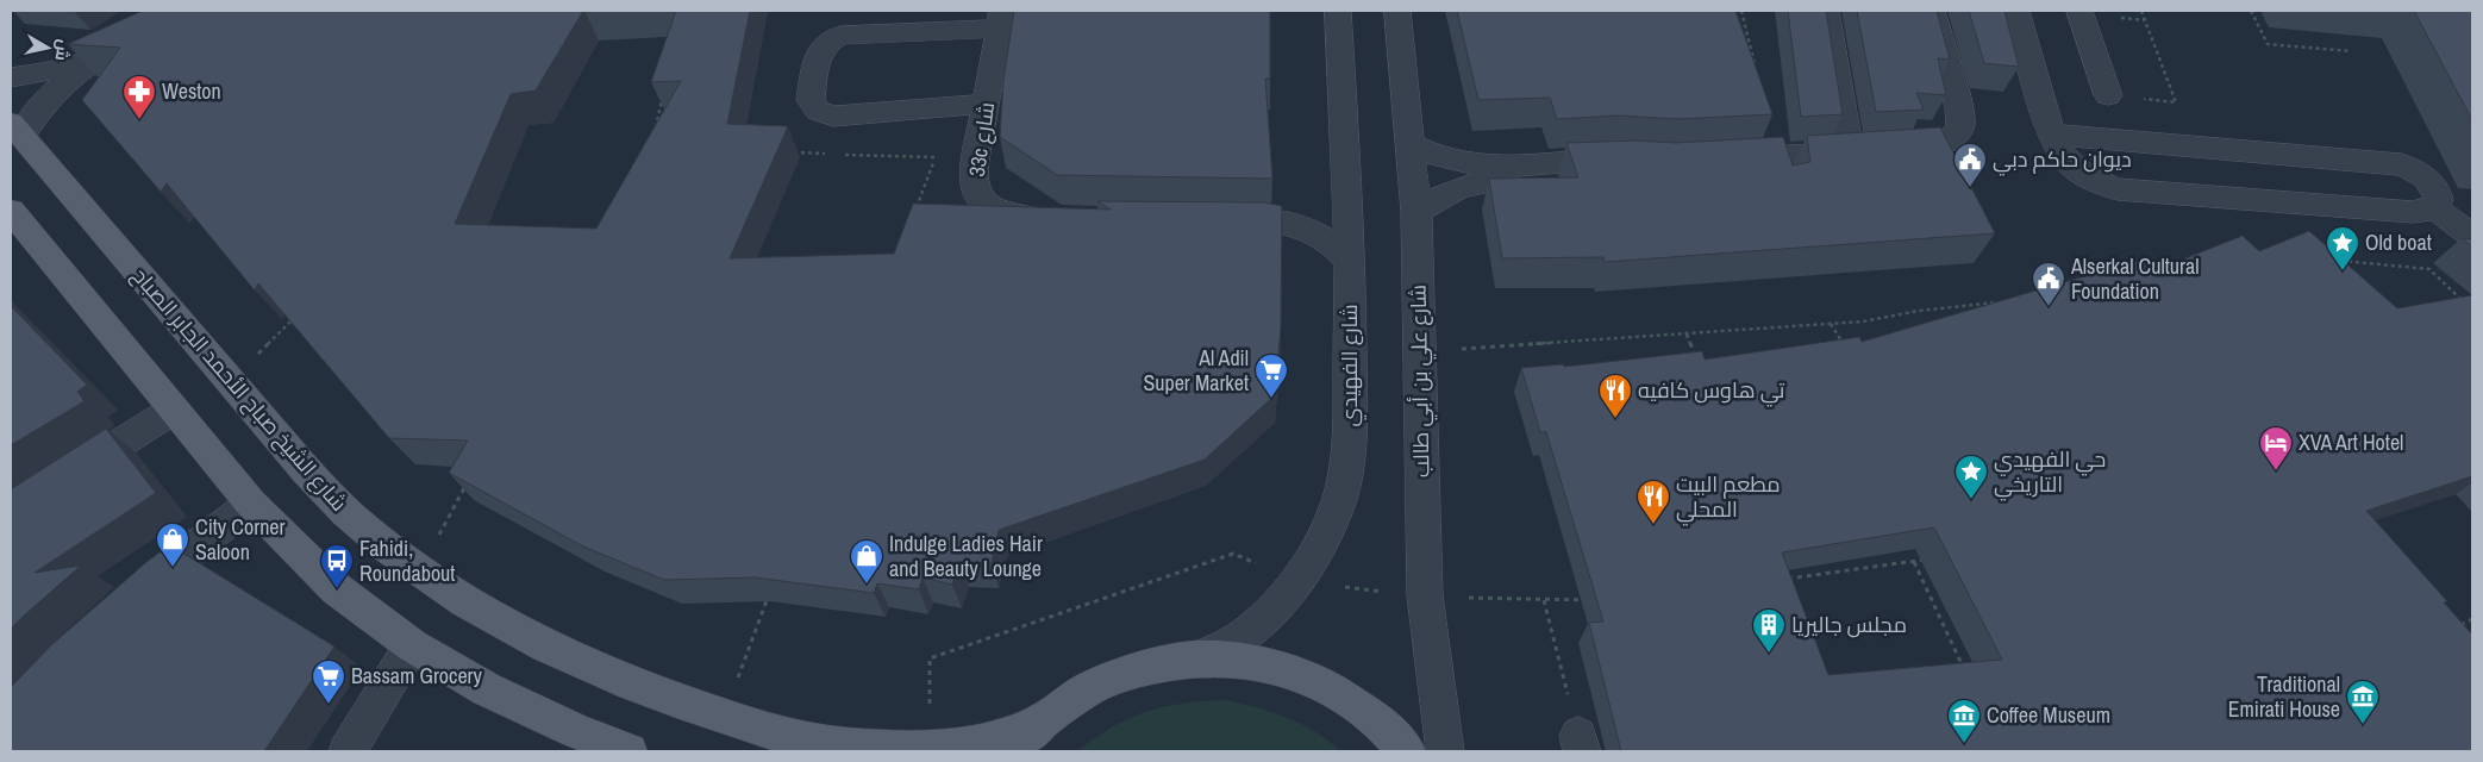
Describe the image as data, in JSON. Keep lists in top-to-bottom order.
{
  "streets": {
    "main road": ["شارع الشيخ صباح الأحمد الجابر الصباح"],
    "street": ["33c شارع", "شارع الفهيدي", "شارع علي بن أبي طالب"]
  },
  "places": {
    "pharmacy": ["Weston"],
    "public building": ["ديوان حاكم دبي", "Alserkal Cultural Foundation"],
    "place": ["Old boat", "حي الفهيدي التاريخي"],
    "supermarket": ["Al Adil Super Market", "Bassam Grocery"],
    "restaurant": ["تي هاوس كافيه", "مطعم البيت المحلي"],
    "hotel": ["XVA Art Hotel"],
    "shop": ["City Corner Saloon", "Indulge Ladies Hair and Beauty Lounge"],
    "bus stop": ["Fahidi, Roundabout"],
    "building": ["مجلس جاليريا"],
    "museum": ["Traditional Emirati House", "Coffee Museum"]
  },
  "north": "right"
}
